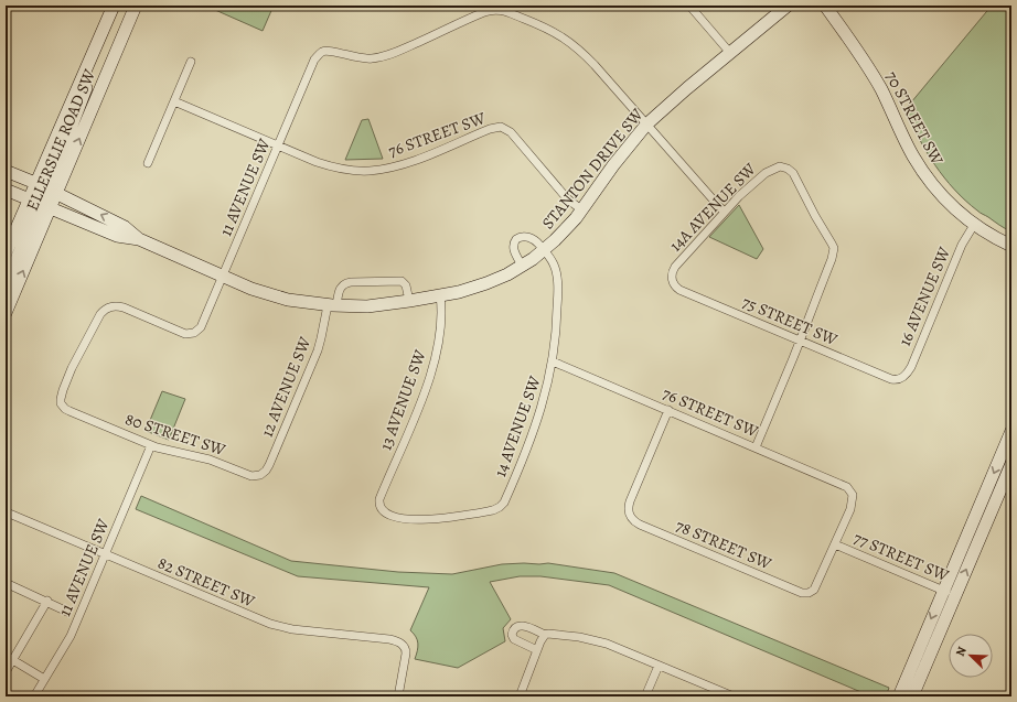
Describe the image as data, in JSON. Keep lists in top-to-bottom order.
{
  "streets": {
    "street": [
      "70 STREET SW",
      "76 STREET SW",
      "ELLERSLIE ROAD SW",
      "STANTON DRIVE SW",
      "11 AVENUE SW",
      "14A AVENUE SW",
      "16 AVENUE SW",
      "75 STREET SW",
      "12 AVENUE SW",
      "13 AVENUE SW",
      "14 AVENUE SW",
      "80 STREET SW",
      "78 STREET SW",
      "77 STREET SW",
      "82 STREET SW"
    ]
  },
  "crossings": [
    ["70 STREET SW", "16 AVENUE SW"],
    ["76 STREET SW", "STANTON DRIVE SW"],
    ["76 STREET SW", "11 AVENUE SW"],
    ["76 STREET SW", "14 AVENUE SW"],
    ["76 STREET SW", "78 STREET SW"],
    ["76 STREET SW", "77 STREET SW"],
    ["ELLERSLIE ROAD SW", "STANTON DRIVE SW"],
    ["STANTON DRIVE SW", "11 AVENUE SW"],
    ["STANTON DRIVE SW", "12 AVENUE SW"],
    ["STANTON DRIVE SW", "13 AVENUE SW"],
    ["STANTON DRIVE SW", "14 AVENUE SW"],
    ["11 AVENUE SW", "80 STREET SW"],
    ["11 AVENUE SW", "82 STREET SW"],
    ["14A AVENUE SW", "75 STREET SW"],
    ["16 AVENUE SW", "75 STREET SW"],
    ["12 AVENUE SW", "80 STREET SW"],
    ["13 AVENUE SW", "14 AVENUE SW"],
    ["78 STREET SW", "77 STREET SW"]
  ],
  "north": "top left"
}
